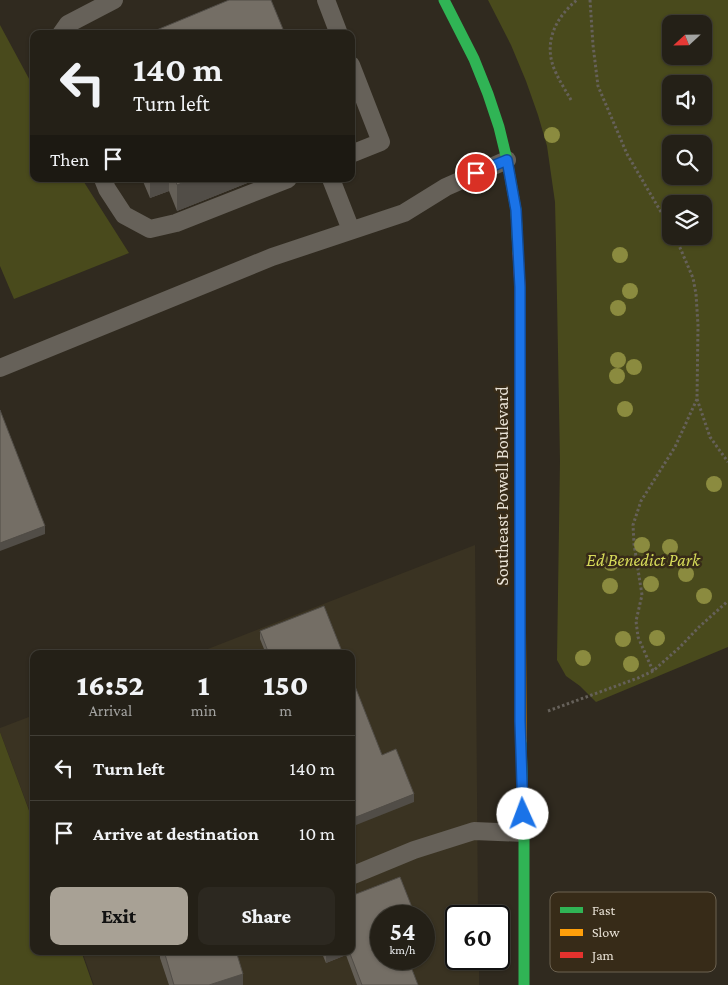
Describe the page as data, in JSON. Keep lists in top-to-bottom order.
{
  "streets": {
    "main road": ["Southeast Powell Boulevard"]
  },
  "parks": ["Ed Benedict Park"],
  "legend": ["Fast", "Slow", "Jam"],
  "north": "left",
  "page": {
    "turn": ["140 m", "Turn left"],
    "then": "Then",
    "eta": [
      "16:52",
      "Arrival",
      "1",
      "min",
      "150",
      "m"
    ],
    "list": [
      {
        "name": "Turn left",
        "value": "140 m"
      },
      {
        "name": "Arrive at destination",
        "value": "10 m"
      }
    ],
    "buttons": ["Exit", "Share"],
    "speed": "54 km/h",
    "limit": "60"
  }
}
